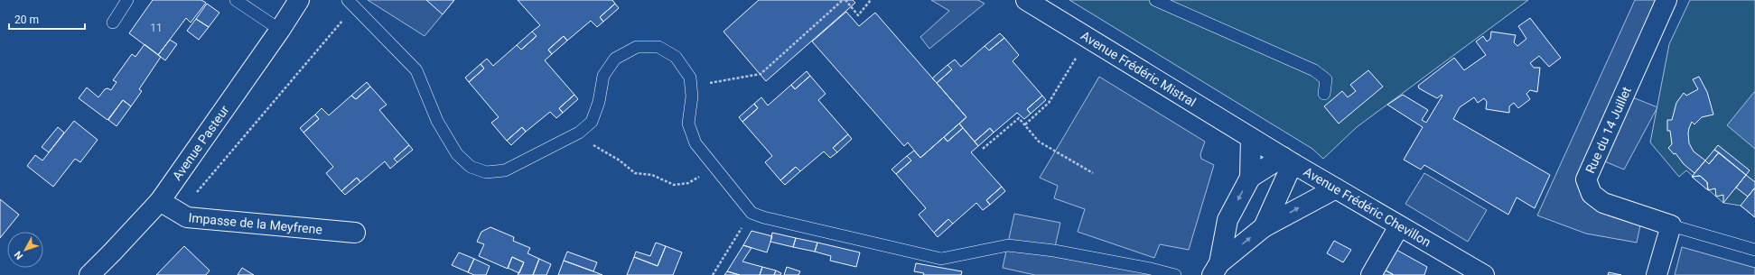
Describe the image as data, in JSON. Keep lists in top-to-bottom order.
{
  "streets": {
    "street": [
      "Avenue Frédéric Mistral",
      "Rue du 14 Juillet",
      "Avenue Pasteur",
      "Avenue Frédéric Chevillon",
      "Impasse de la Meyfrene"
    ]
  },
  "crossings": [
    ["Avenue Frédéric Mistral", "Avenue Frédéric Chevillon"],
    ["Avenue Pasteur", "Impasse de la Meyfrene"]
  ],
  "house_numbers": ["11"],
  "scale_bar": "20 m",
  "north": "bottom left"
}
